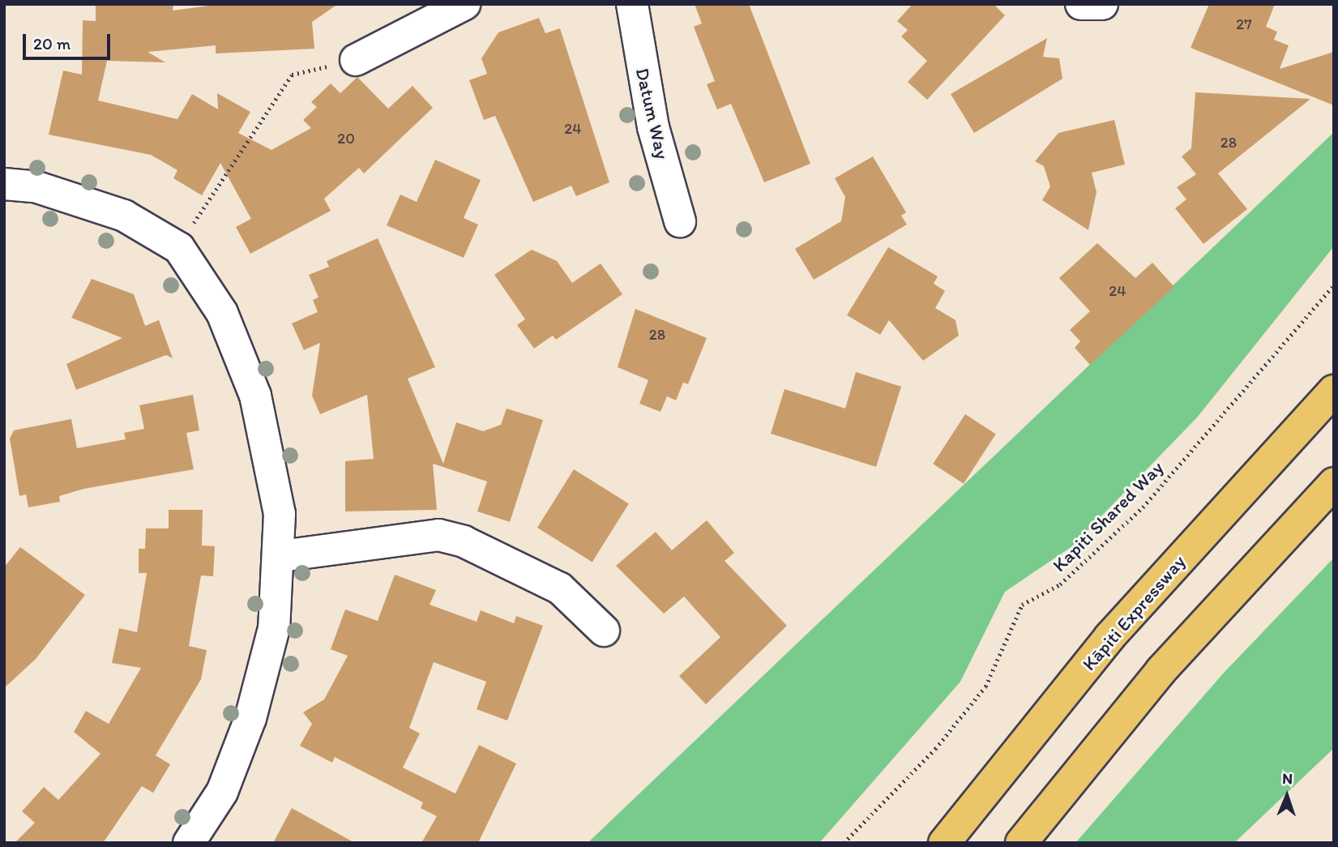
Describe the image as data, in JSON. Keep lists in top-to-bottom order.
{
  "streets": {
    "highway": ["Kāpiti Expressway"],
    "street": ["Datum Way"],
    "path": ["Kapiti Shared Way"]
  },
  "house_numbers": [
    "27",
    "24",
    "20",
    "28",
    "24",
    "28"
  ],
  "scale_bar": "20 m",
  "north": "top"
}
